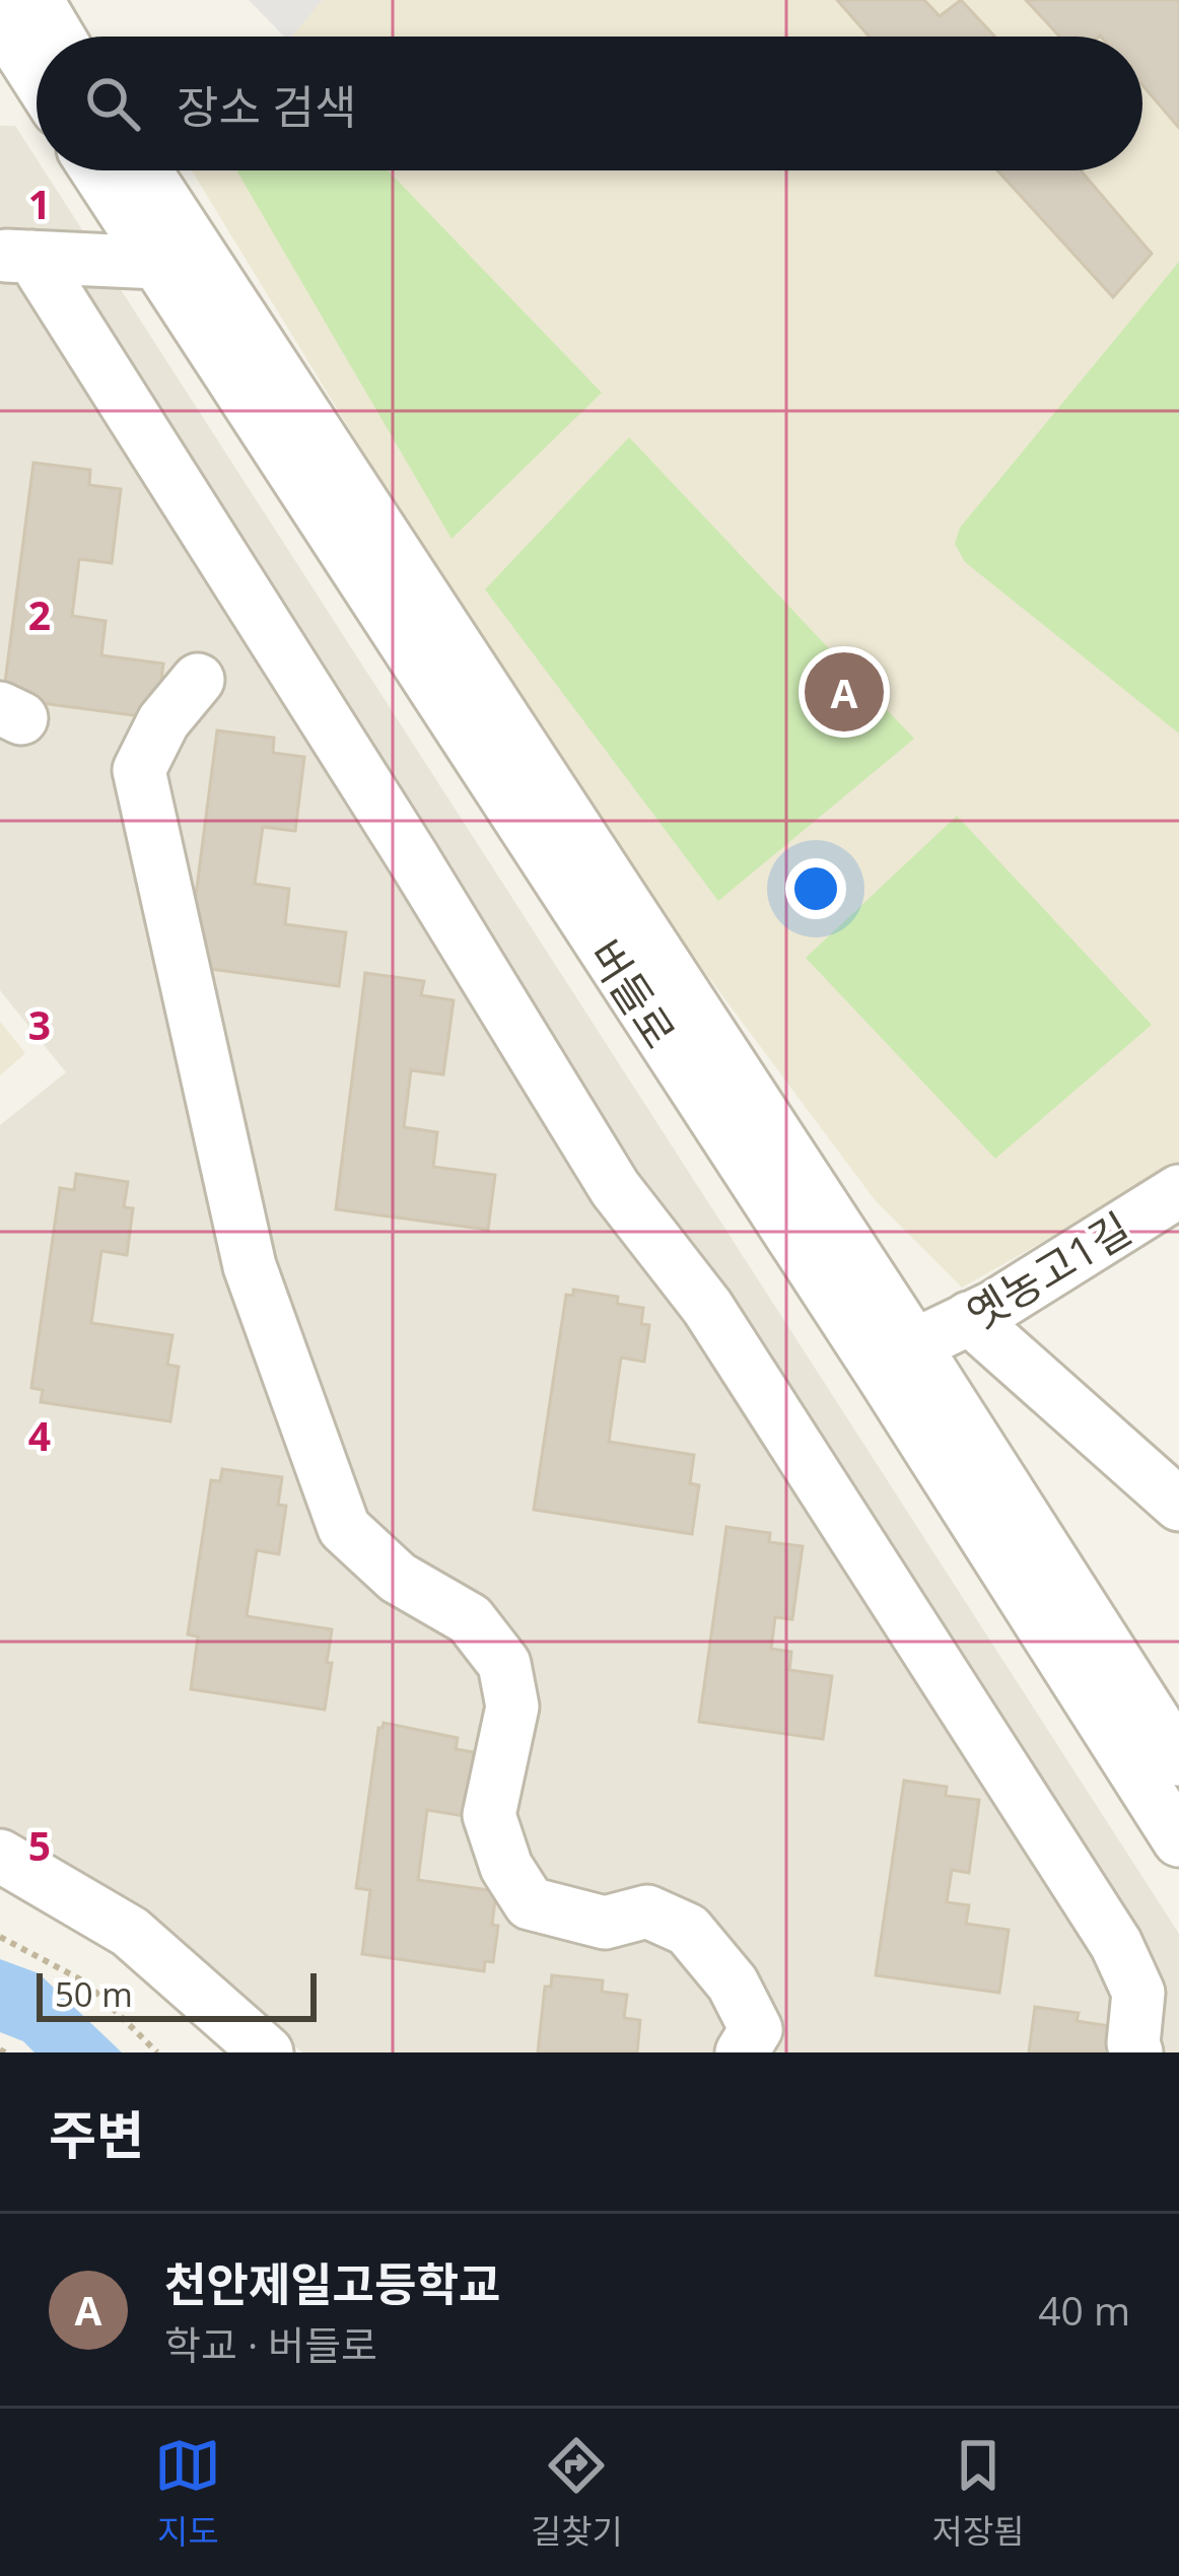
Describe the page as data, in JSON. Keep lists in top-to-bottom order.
{
  "streets": {
    "street": ["버들로", "옛농고1길"]
  },
  "crossings": [
    ["버들로", "옛농고1길"]
  ],
  "scale_bar": "50 m",
  "page": {
    "search": "장소 검색",
    "pins": "A",
    "scale": "50 m",
    "heading": "주변",
    "list": [
      {
        "mark": "A",
        "name": "천안제일고등학교",
        "note": "학교 · 버들로",
        "value": "40 m"
      }
    ],
    "nav": ["지도", "길찾기", "저장됨"]
  },
  "grid": {
    "rows": [
      "1",
      "2",
      "3",
      "4",
      "5"
    ]
  }
}
